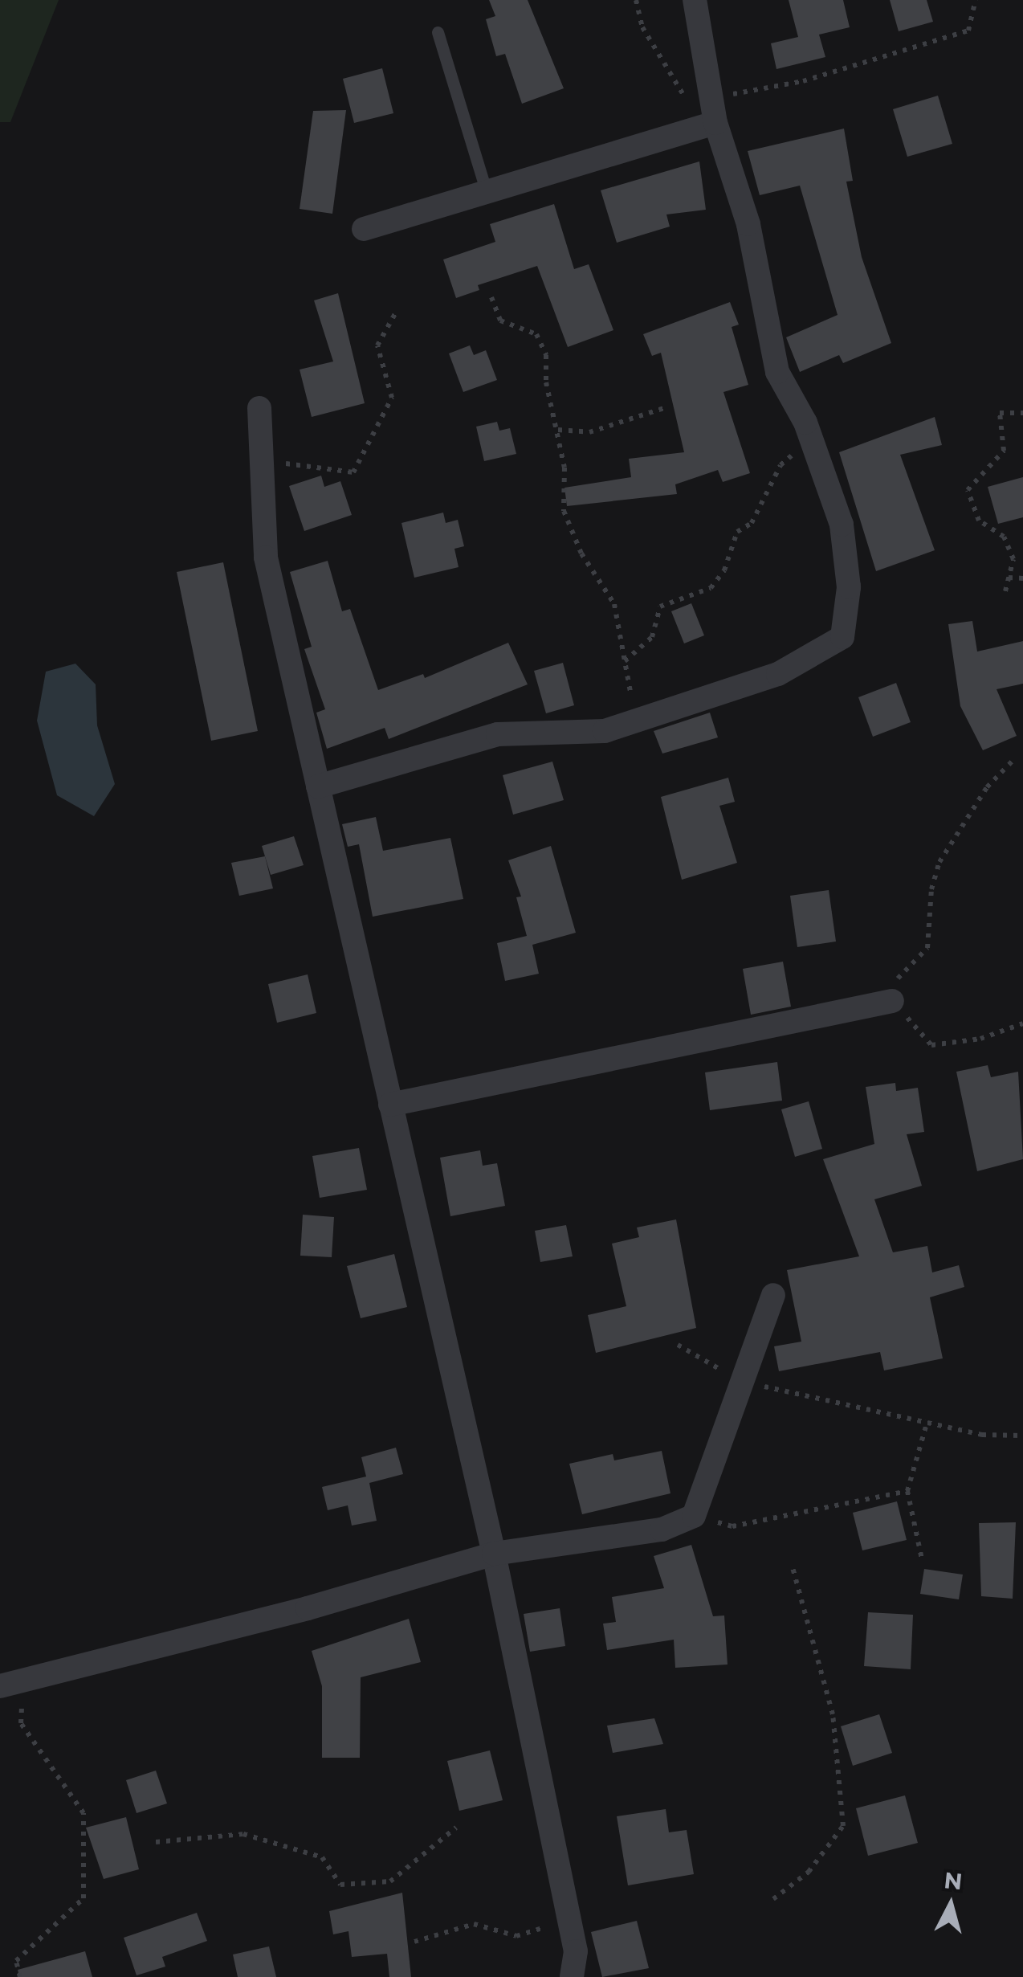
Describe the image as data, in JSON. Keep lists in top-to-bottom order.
{
  "north": "top"
}
